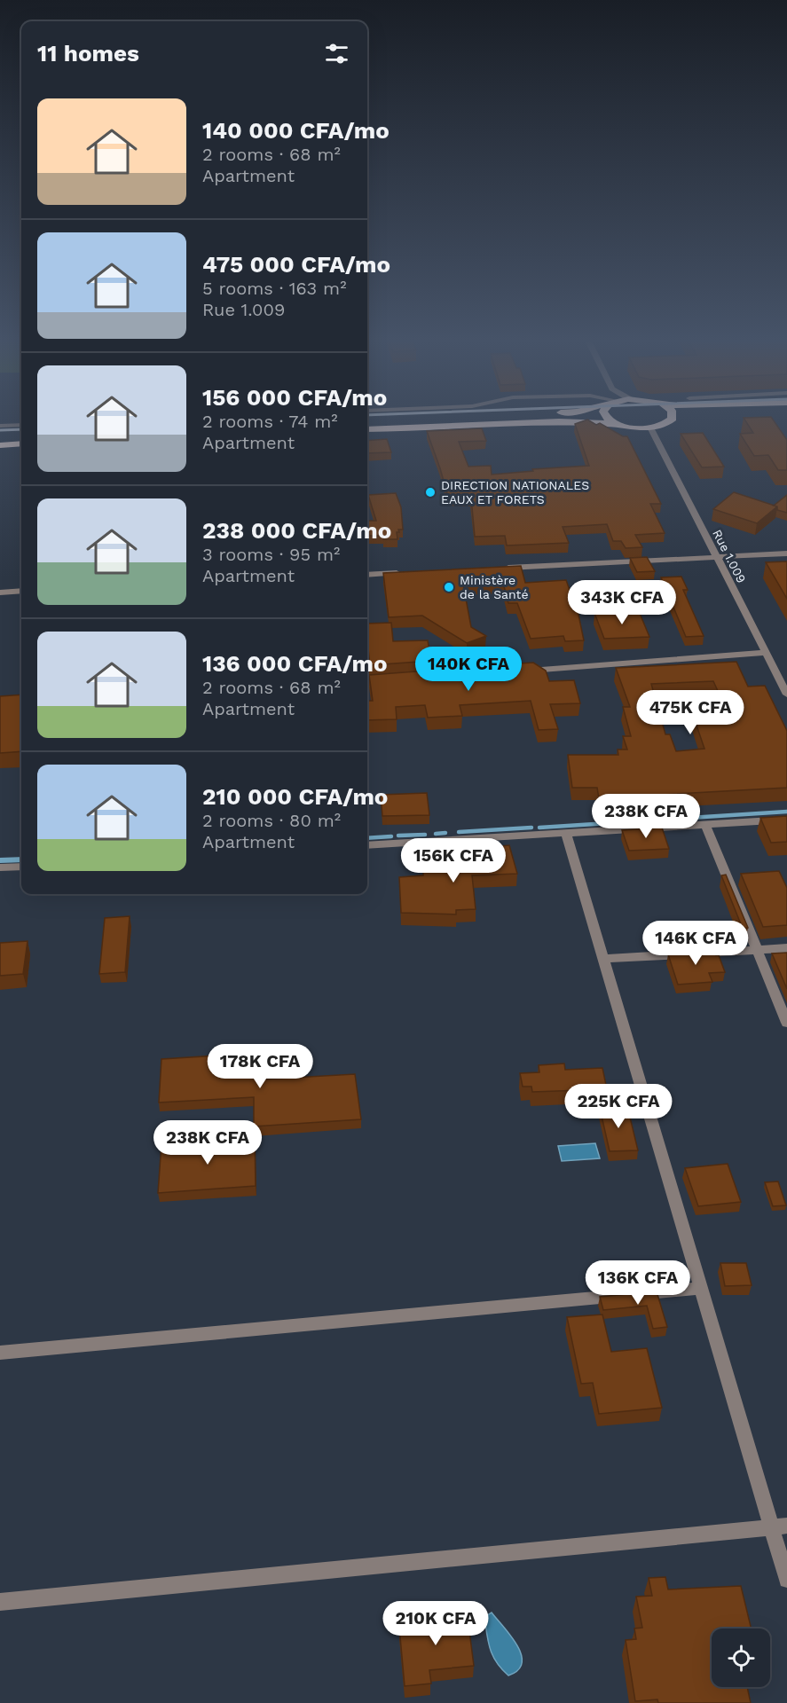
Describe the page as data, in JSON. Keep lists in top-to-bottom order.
{
  "streets": {
    "street": ["Rue 1.009"]
  },
  "places": ["DIRECTION NATIONALES EAUX ET FORETS", "Ministère de la Santé"],
  "page": {
    "heading": "11 homes",
    "list": [
      {
        "name": "140 000 CFA/mo",
        "note": "2 rooms · 68 m² · Apartment"
      },
      {
        "name": "475 000 CFA/mo",
        "note": "5 rooms · 163 m² · Rue 1.009"
      },
      {
        "name": "156 000 CFA/mo",
        "note": "2 rooms · 74 m² · Apartment"
      },
      {
        "name": "238 000 CFA/mo",
        "note": "3 rooms · 95 m² · Apartment"
      },
      {
        "name": "136 000 CFA/mo",
        "note": "2 rooms · 68 m² · Apartment"
      },
      {
        "name": "210 000 CFA/mo",
        "note": "2 rooms · 80 m² · Apartment"
      }
    ],
    "price": [
      "343K CFA",
      "140K CFA",
      "475K CFA",
      "238K CFA",
      "156K CFA",
      "146K CFA",
      "178K CFA",
      "225K CFA",
      "238K CFA",
      "136K CFA",
      "210K CFA"
    ]
  }
}
